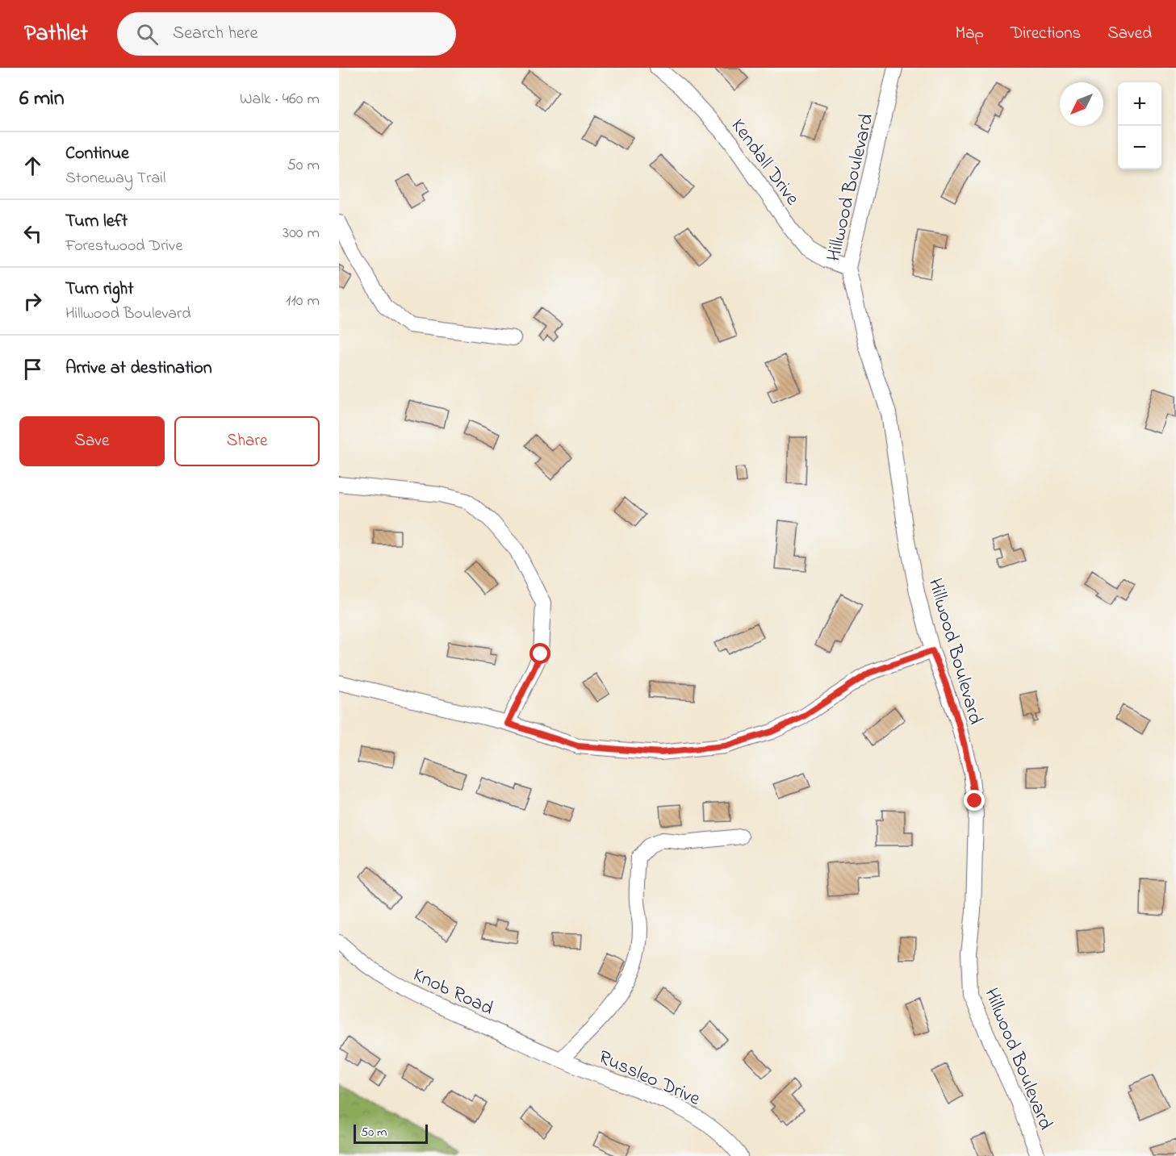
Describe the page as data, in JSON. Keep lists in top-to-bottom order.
{
  "streets": {
    "street": [
      "Kendall Drive",
      "Hillwood Boulevard",
      "Knob Road",
      "Russleo Drive"
    ]
  },
  "crossings": [
    ["Kendall Drive", "Hillwood Boulevard"],
    ["Knob Road", "Russleo Drive"]
  ],
  "scale_bar": "50 m",
  "north": "bottom left",
  "page": {
    "header": "Pathlet",
    "search": "Search here",
    "nav": ["Map", "Directions", "Saved"],
    "heading": ["6 min", "Walk · 460 m"],
    "map_buttons": ["+", "−"],
    "list": [
      ["Continue", "Stoneway Trail", "50 m"],
      ["Turn left", "Forestwood Drive", "300 m"],
      ["Turn right", "Hillwood Boulevard", "110 m"],
      "Arrive at destination"
    ],
    "buttons": ["Save", "Share"],
    "scale": "50 m"
  }
}
